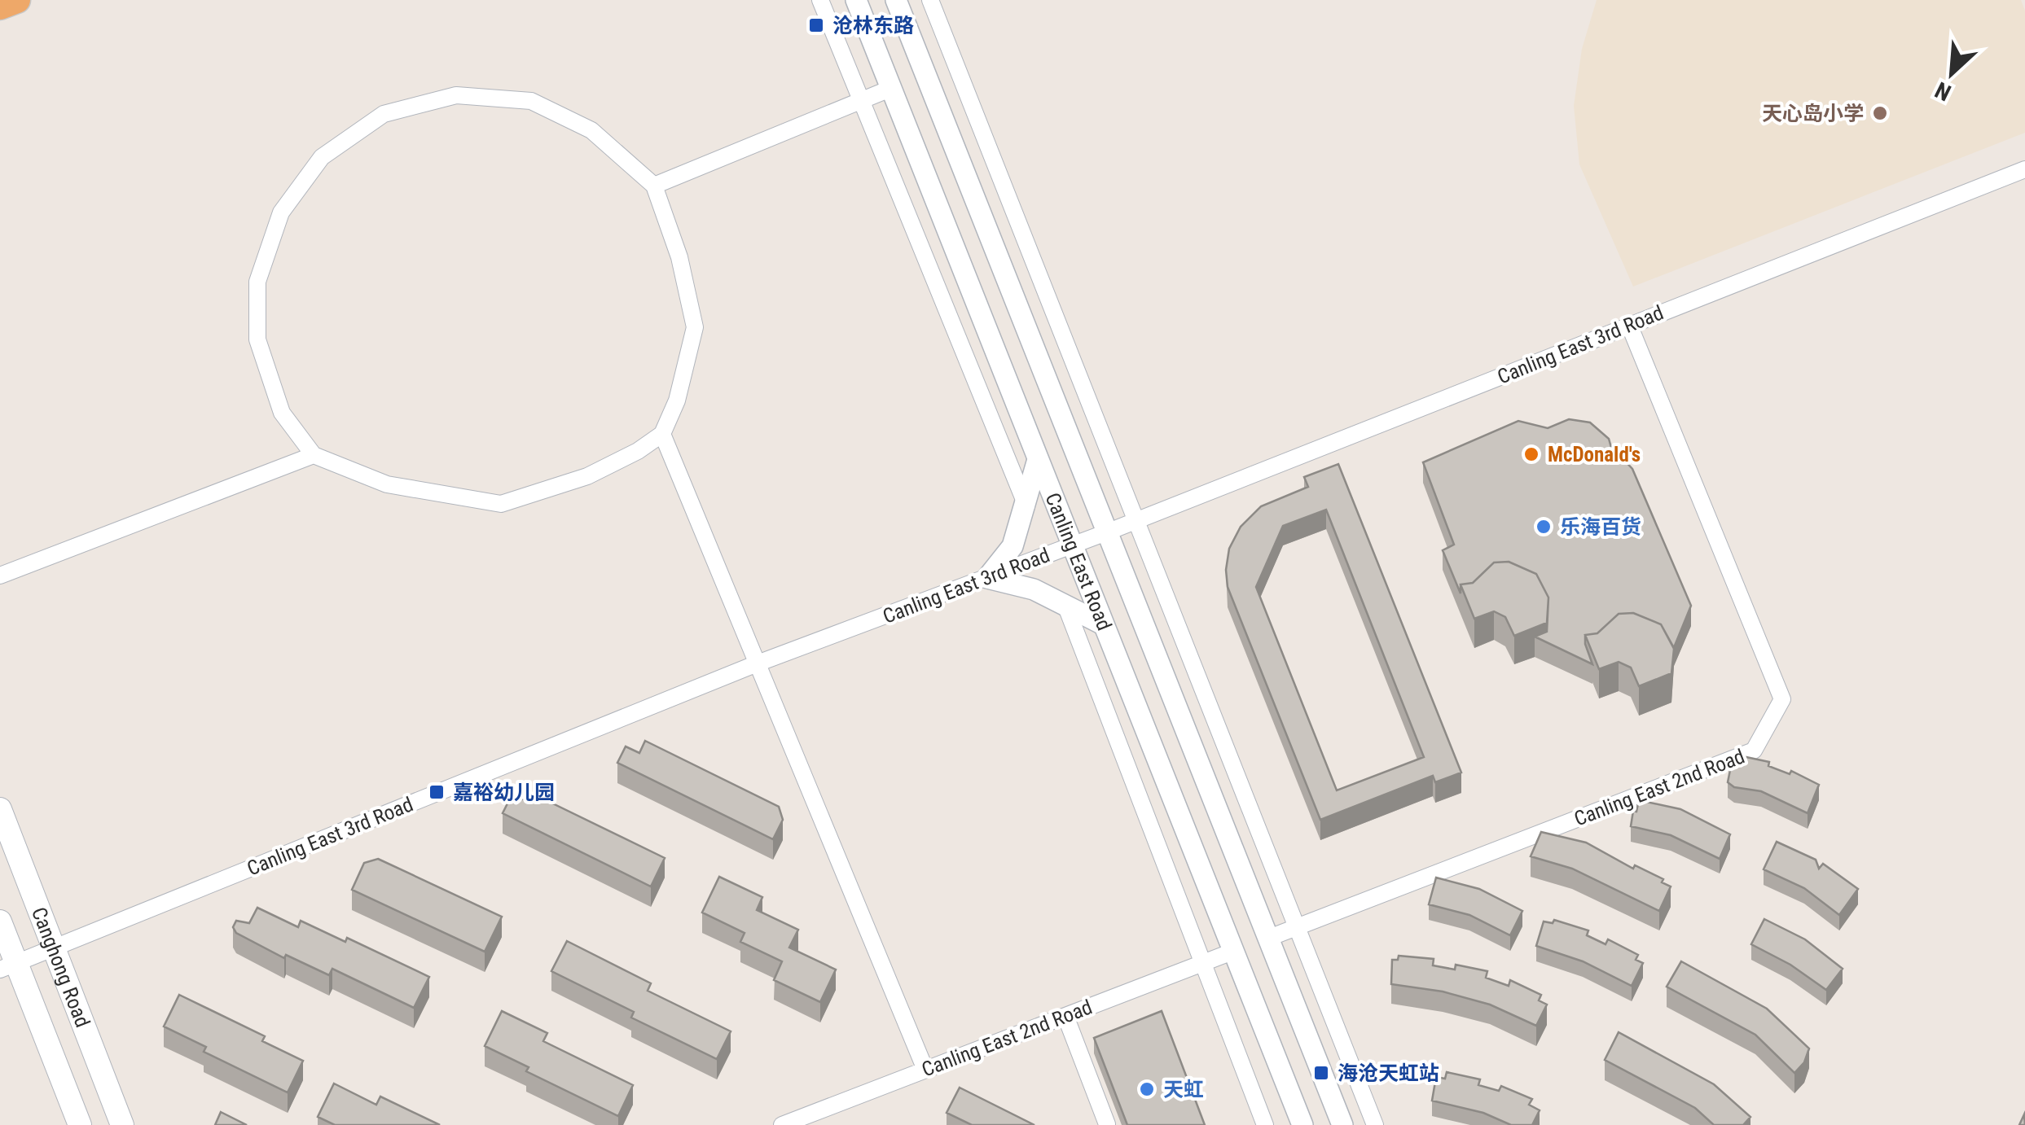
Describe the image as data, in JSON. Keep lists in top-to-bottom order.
{
  "streets": {
    "main road": ["Canghong Road"],
    "street": ["Canling East 3rd Road", "Canling East Road", "Canling East 2nd Road"]
  },
  "crossings": [
    ["Canling East 3rd Road", "Canling East Road"],
    ["Canling East 3rd Road", "Canling East 2nd Road"],
    ["Canling East 3rd Road", "Canghong Road"],
    ["Canling East Road", "Canling East 2nd Road"]
  ],
  "places": {
    "transit": ["沧林东路", "嘉裕幼儿园", "海沧天虹站"],
    "other": [
      "天心岛小学",
      "McDonald's",
      "乐海百货",
      "天虹"
    ]
  },
  "north": "bottom left"
}
